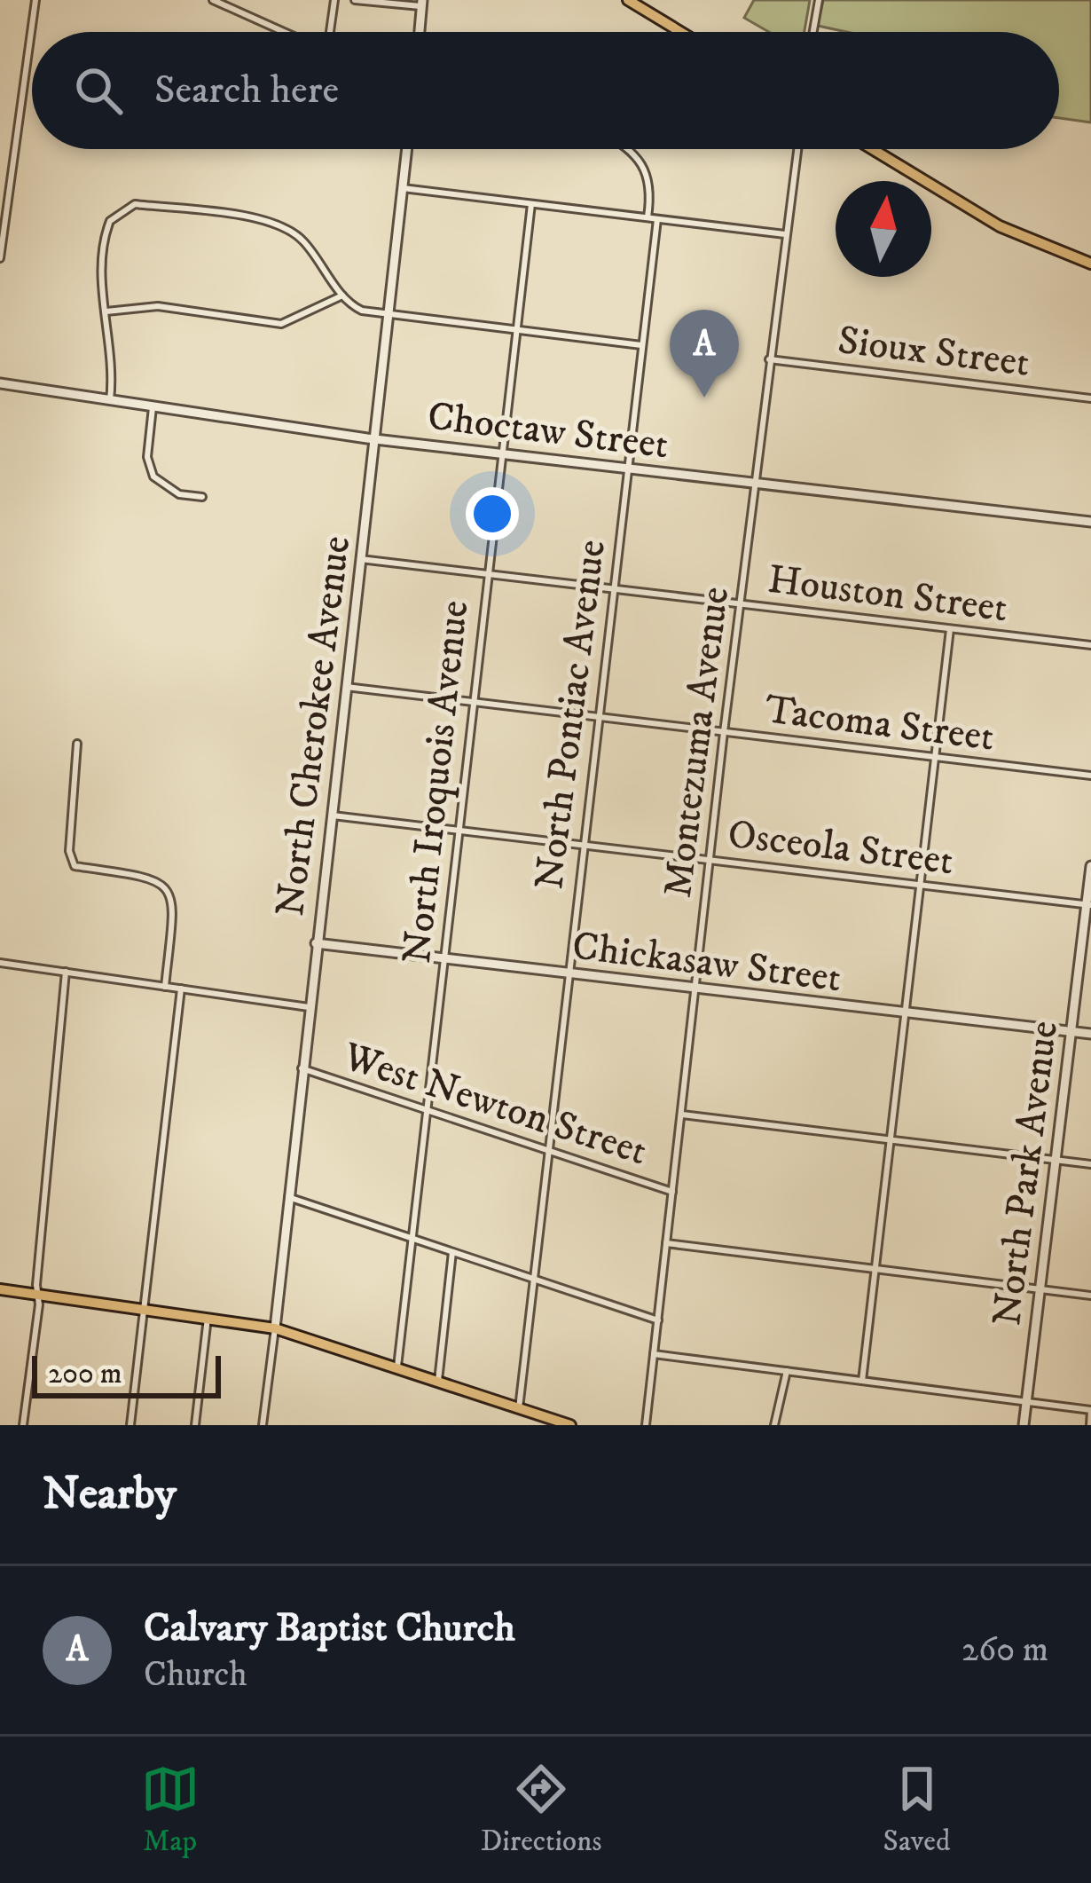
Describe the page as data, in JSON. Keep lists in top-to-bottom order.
{
  "streets": {
    "street": [
      "Sioux Street",
      "Choctaw Street",
      "Houston Street",
      "North Pontiac Avenue",
      "Tacoma Street",
      "North Cherokee Avenue",
      "Montezuma Avenue",
      "North Iroquois Avenue",
      "Osceola Street",
      "Chickasaw Street",
      "West Newton Street",
      "North Park Avenue"
    ]
  },
  "crossings": [
    ["Sioux Street", "Montezuma Avenue"],
    ["Choctaw Street", "North Pontiac Avenue"],
    ["Choctaw Street", "North Cherokee Avenue"],
    ["Choctaw Street", "Montezuma Avenue"],
    ["Choctaw Street", "North Iroquois Avenue"],
    ["Houston Street", "North Pontiac Avenue"],
    ["Houston Street", "North Cherokee Avenue"],
    ["Houston Street", "Montezuma Avenue"],
    ["Houston Street", "North Iroquois Avenue"],
    ["North Pontiac Avenue", "Tacoma Street"],
    ["North Pontiac Avenue", "Osceola Street"],
    ["North Pontiac Avenue", "Chickasaw Street"],
    ["North Pontiac Avenue", "West Newton Street"],
    ["Tacoma Street", "North Cherokee Avenue"],
    ["Tacoma Street", "Montezuma Avenue"],
    ["Tacoma Street", "North Iroquois Avenue"],
    ["North Cherokee Avenue", "Osceola Street"],
    ["North Cherokee Avenue", "Chickasaw Street"],
    ["North Cherokee Avenue", "West Newton Street"],
    ["Montezuma Avenue", "Osceola Street"],
    ["Montezuma Avenue", "Chickasaw Street"],
    ["Montezuma Avenue", "West Newton Street"],
    ["North Iroquois Avenue", "Osceola Street"],
    ["North Iroquois Avenue", "Chickasaw Street"],
    ["North Iroquois Avenue", "West Newton Street"],
    ["Osceola Street", "North Park Avenue"],
    ["Chickasaw Street", "North Park Avenue"]
  ],
  "scale_bar": "200 m",
  "north": "top",
  "page": {
    "search": "Search here",
    "pins": "A",
    "scale": "200 m",
    "heading": "Nearby",
    "list": [
      {
        "mark": "A",
        "name": "Calvary Baptist Church",
        "note": "Church",
        "value": "260 m"
      }
    ],
    "nav": ["Map", "Directions", "Saved"]
  }
}
